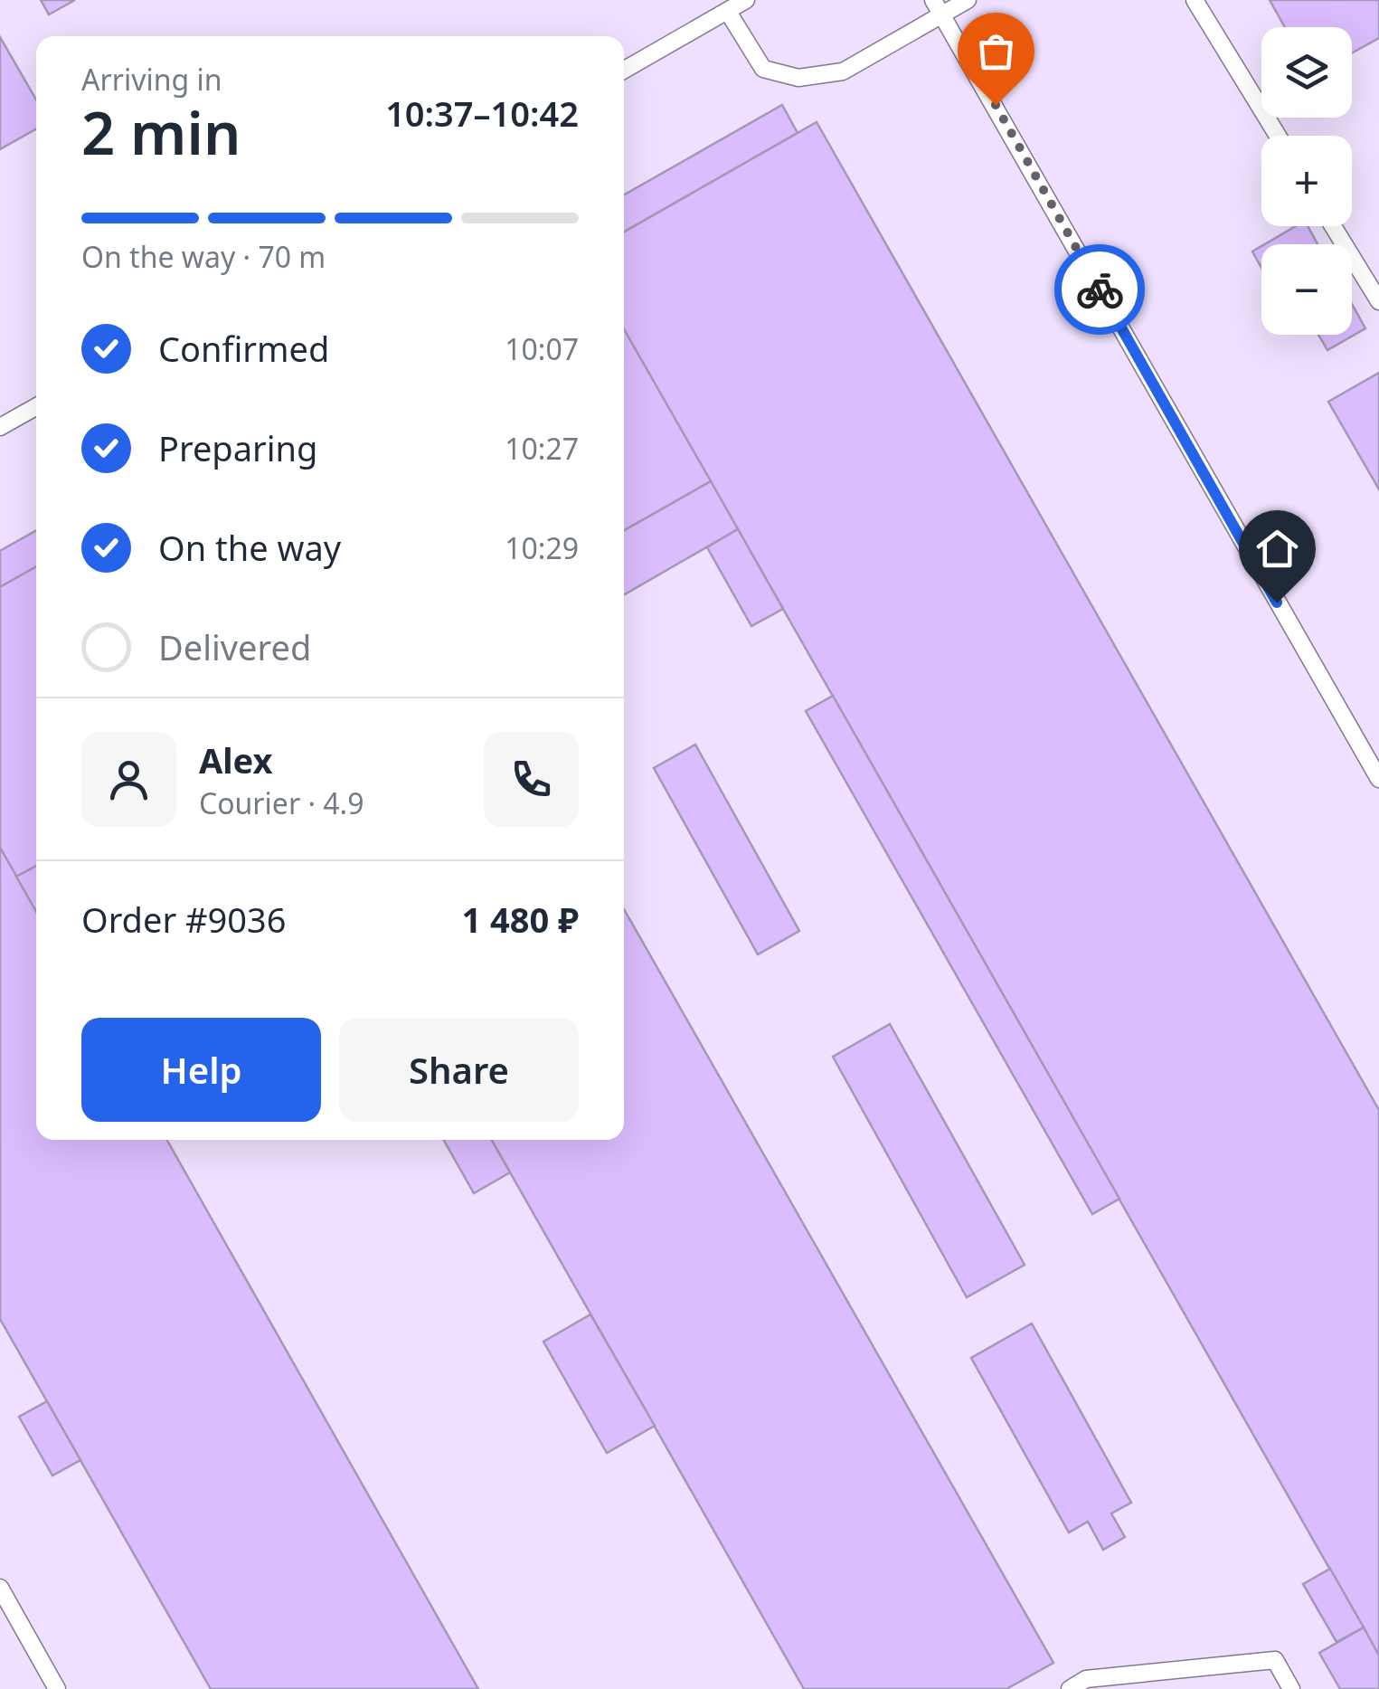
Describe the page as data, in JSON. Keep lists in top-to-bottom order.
{
  "page": {
    "map_buttons": ["+", "−"],
    "heading": ["2 min", "Arriving in", "10:37–10:42"],
    "panel": [
      "Alex",
      "Courier · 4.9",
      "Order #9036",
      "1 480 ₽"
    ],
    "bar": "On the way · 70 m",
    "list": [
      ["Confirmed", "10:07"],
      ["Preparing", "10:27"],
      ["On the way", "10:29"],
      "Delivered"
    ],
    "buttons": ["Help", "Share"]
  }
}
